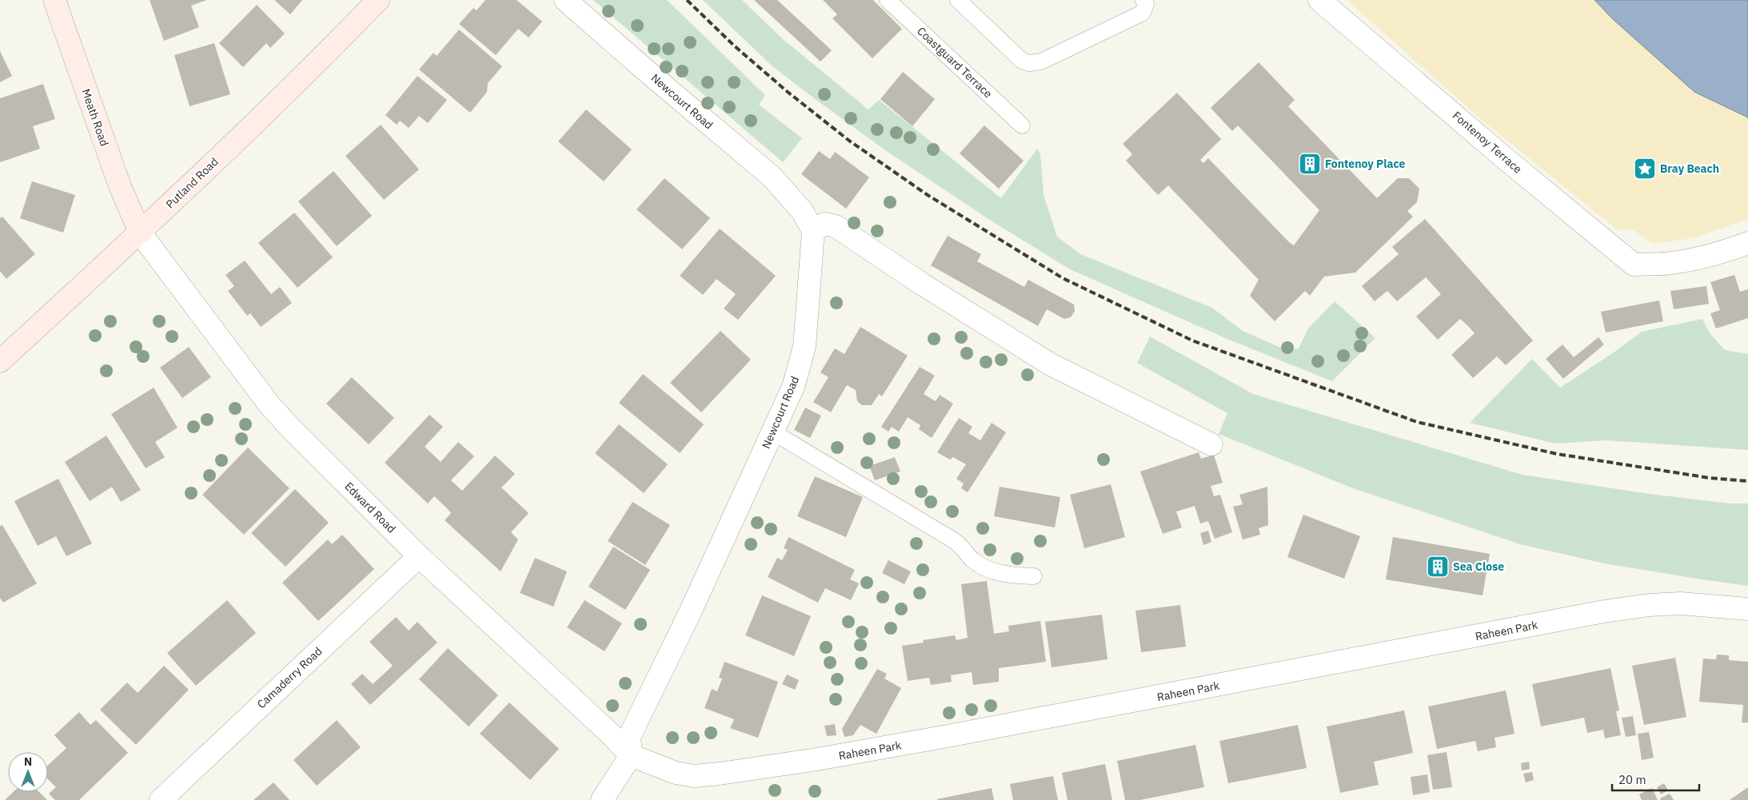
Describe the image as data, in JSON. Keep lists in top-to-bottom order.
{
  "streets": {
    "main road": ["Meath Road", "Putland Road"],
    "street": [
      "Newcourt Road",
      "Fontenoy Terrace",
      "Edward Road",
      "Raheen Park",
      "Camaderry Road"
    ],
    "lane": ["Coastguard Terrace"]
  },
  "crossings": [
    ["Newcourt Road", "Edward Road"],
    ["Newcourt Road", "Raheen Park"],
    ["Meath Road", "Putland Road"],
    ["Meath Road", "Edward Road"],
    ["Putland Road", "Edward Road"],
    ["Edward Road", "Raheen Park"],
    ["Edward Road", "Camaderry Road"]
  ],
  "places": {
    "building": ["Fontenoy Place", "Sea Close"],
    "place": ["Bray Beach"]
  },
  "scale_bar": "20 m",
  "north": "top"
}
